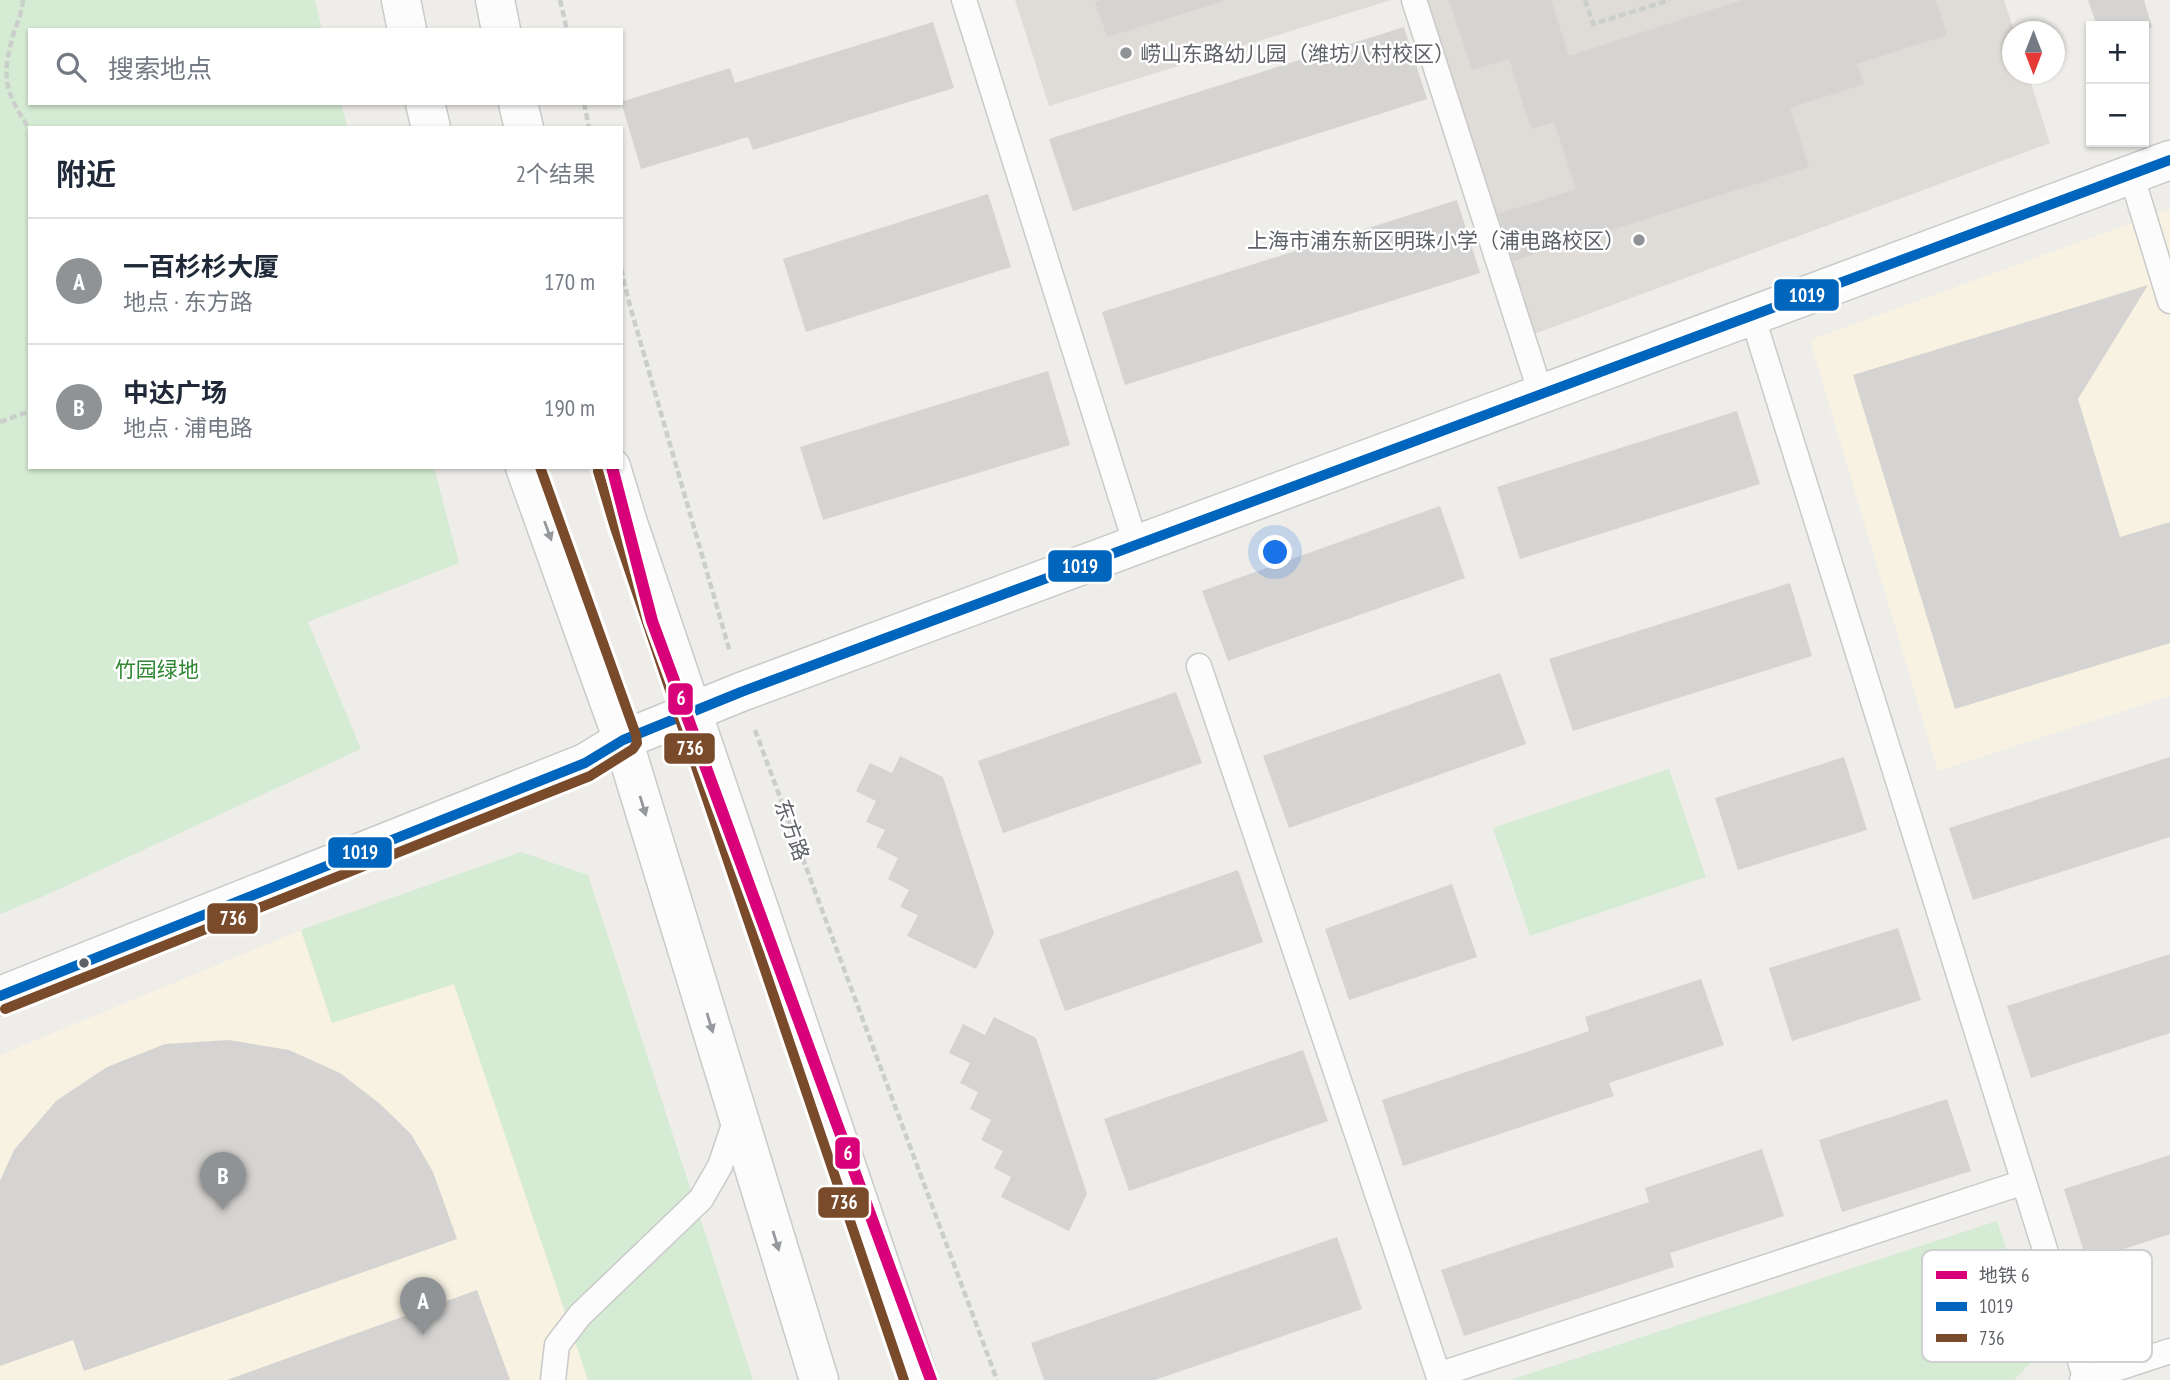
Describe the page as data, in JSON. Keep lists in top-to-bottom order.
{
  "streets": {
    "path": ["东方路"]
  },
  "parks": ["竹园绿地"],
  "places": ["崂山东路幼儿园（潍坊八村校区）", "上海市浦东新区明珠小学（浦电路校区）"],
  "lines": ["transit line 1019", "metro line 6", "transit line 736"],
  "legend": ["地铁 6", "1019", "736"],
  "north": "bottom",
  "page": {
    "map_buttons": ["+", "−"],
    "search": "搜索地点",
    "heading": ["附近", "2个结果"],
    "list": [
      {
        "mark": "A",
        "name": "一百杉杉大厦",
        "note": "地点 · 东方路",
        "value": "170 m"
      },
      {
        "mark": "B",
        "name": "中达广场",
        "note": "地点 · 浦电路",
        "value": "190 m"
      }
    ],
    "pins": ["B", "A"]
  }
}
